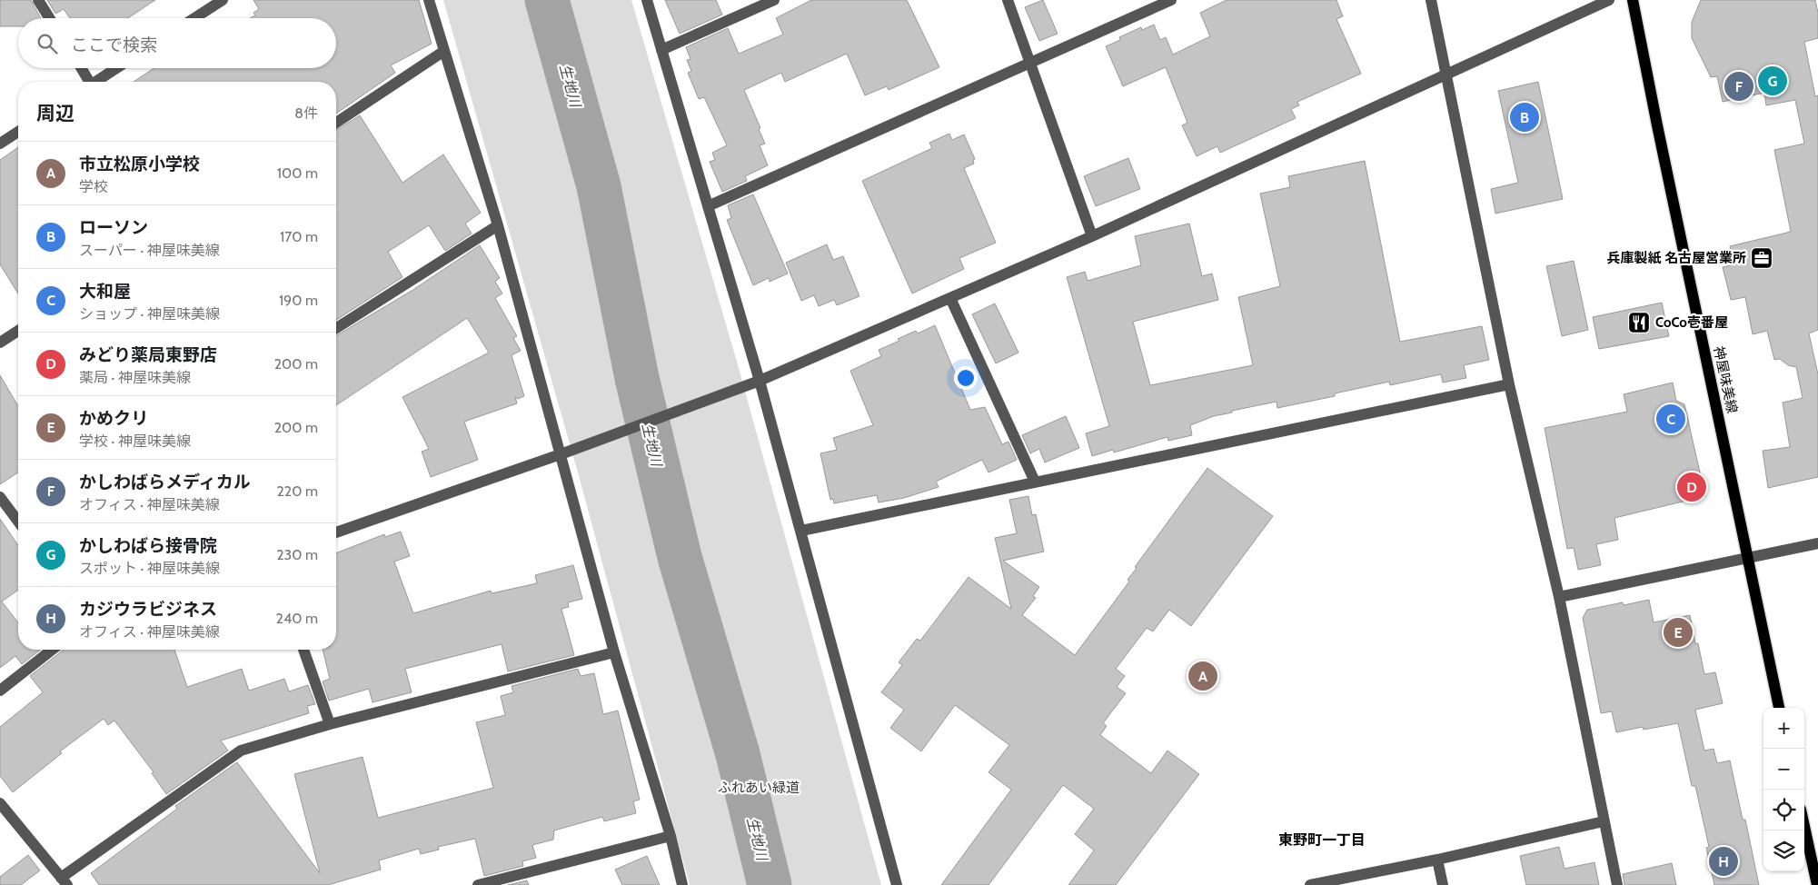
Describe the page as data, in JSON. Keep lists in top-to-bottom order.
{
  "streets": {
    "main road": ["神屋味美線"]
  },
  "districts": ["東野町一丁目"],
  "water": ["生地川"],
  "parks": ["ふれあい緑道"],
  "places": {
    "office": ["兵庫製紙 名古屋営業所"],
    "restaurant": ["CoCo壱番屋"]
  },
  "page": {
    "search": "ここで検索",
    "pins": [
      "G",
      "F",
      "B",
      "C",
      "D",
      "E",
      "A",
      "H"
    ],
    "heading": ["周辺", "8件"],
    "list": [
      {
        "mark": "A",
        "name": "市立松原小学校",
        "note": "学校",
        "value": "100 m"
      },
      {
        "mark": "B",
        "name": "ローソン",
        "note": "スーパー · 神屋味美線",
        "value": "170 m"
      },
      {
        "mark": "C",
        "name": "大和屋",
        "note": "ショップ · 神屋味美線",
        "value": "190 m"
      },
      {
        "mark": "D",
        "name": "みどり薬局東野店",
        "note": "薬局 · 神屋味美線",
        "value": "200 m"
      },
      {
        "mark": "E",
        "name": "かめクリ",
        "note": "学校 · 神屋味美線",
        "value": "200 m"
      },
      {
        "mark": "F",
        "name": "かしわばらメディカル",
        "note": "オフィス · 神屋味美線",
        "value": "220 m"
      },
      {
        "mark": "G",
        "name": "かしわばら接骨院",
        "note": "スポット · 神屋味美線",
        "value": "230 m"
      },
      {
        "mark": "H",
        "name": "カジウラビジネス",
        "note": "オフィス · 神屋味美線",
        "value": "240 m"
      }
    ],
    "map_buttons": ["+", "−"]
  }
}
